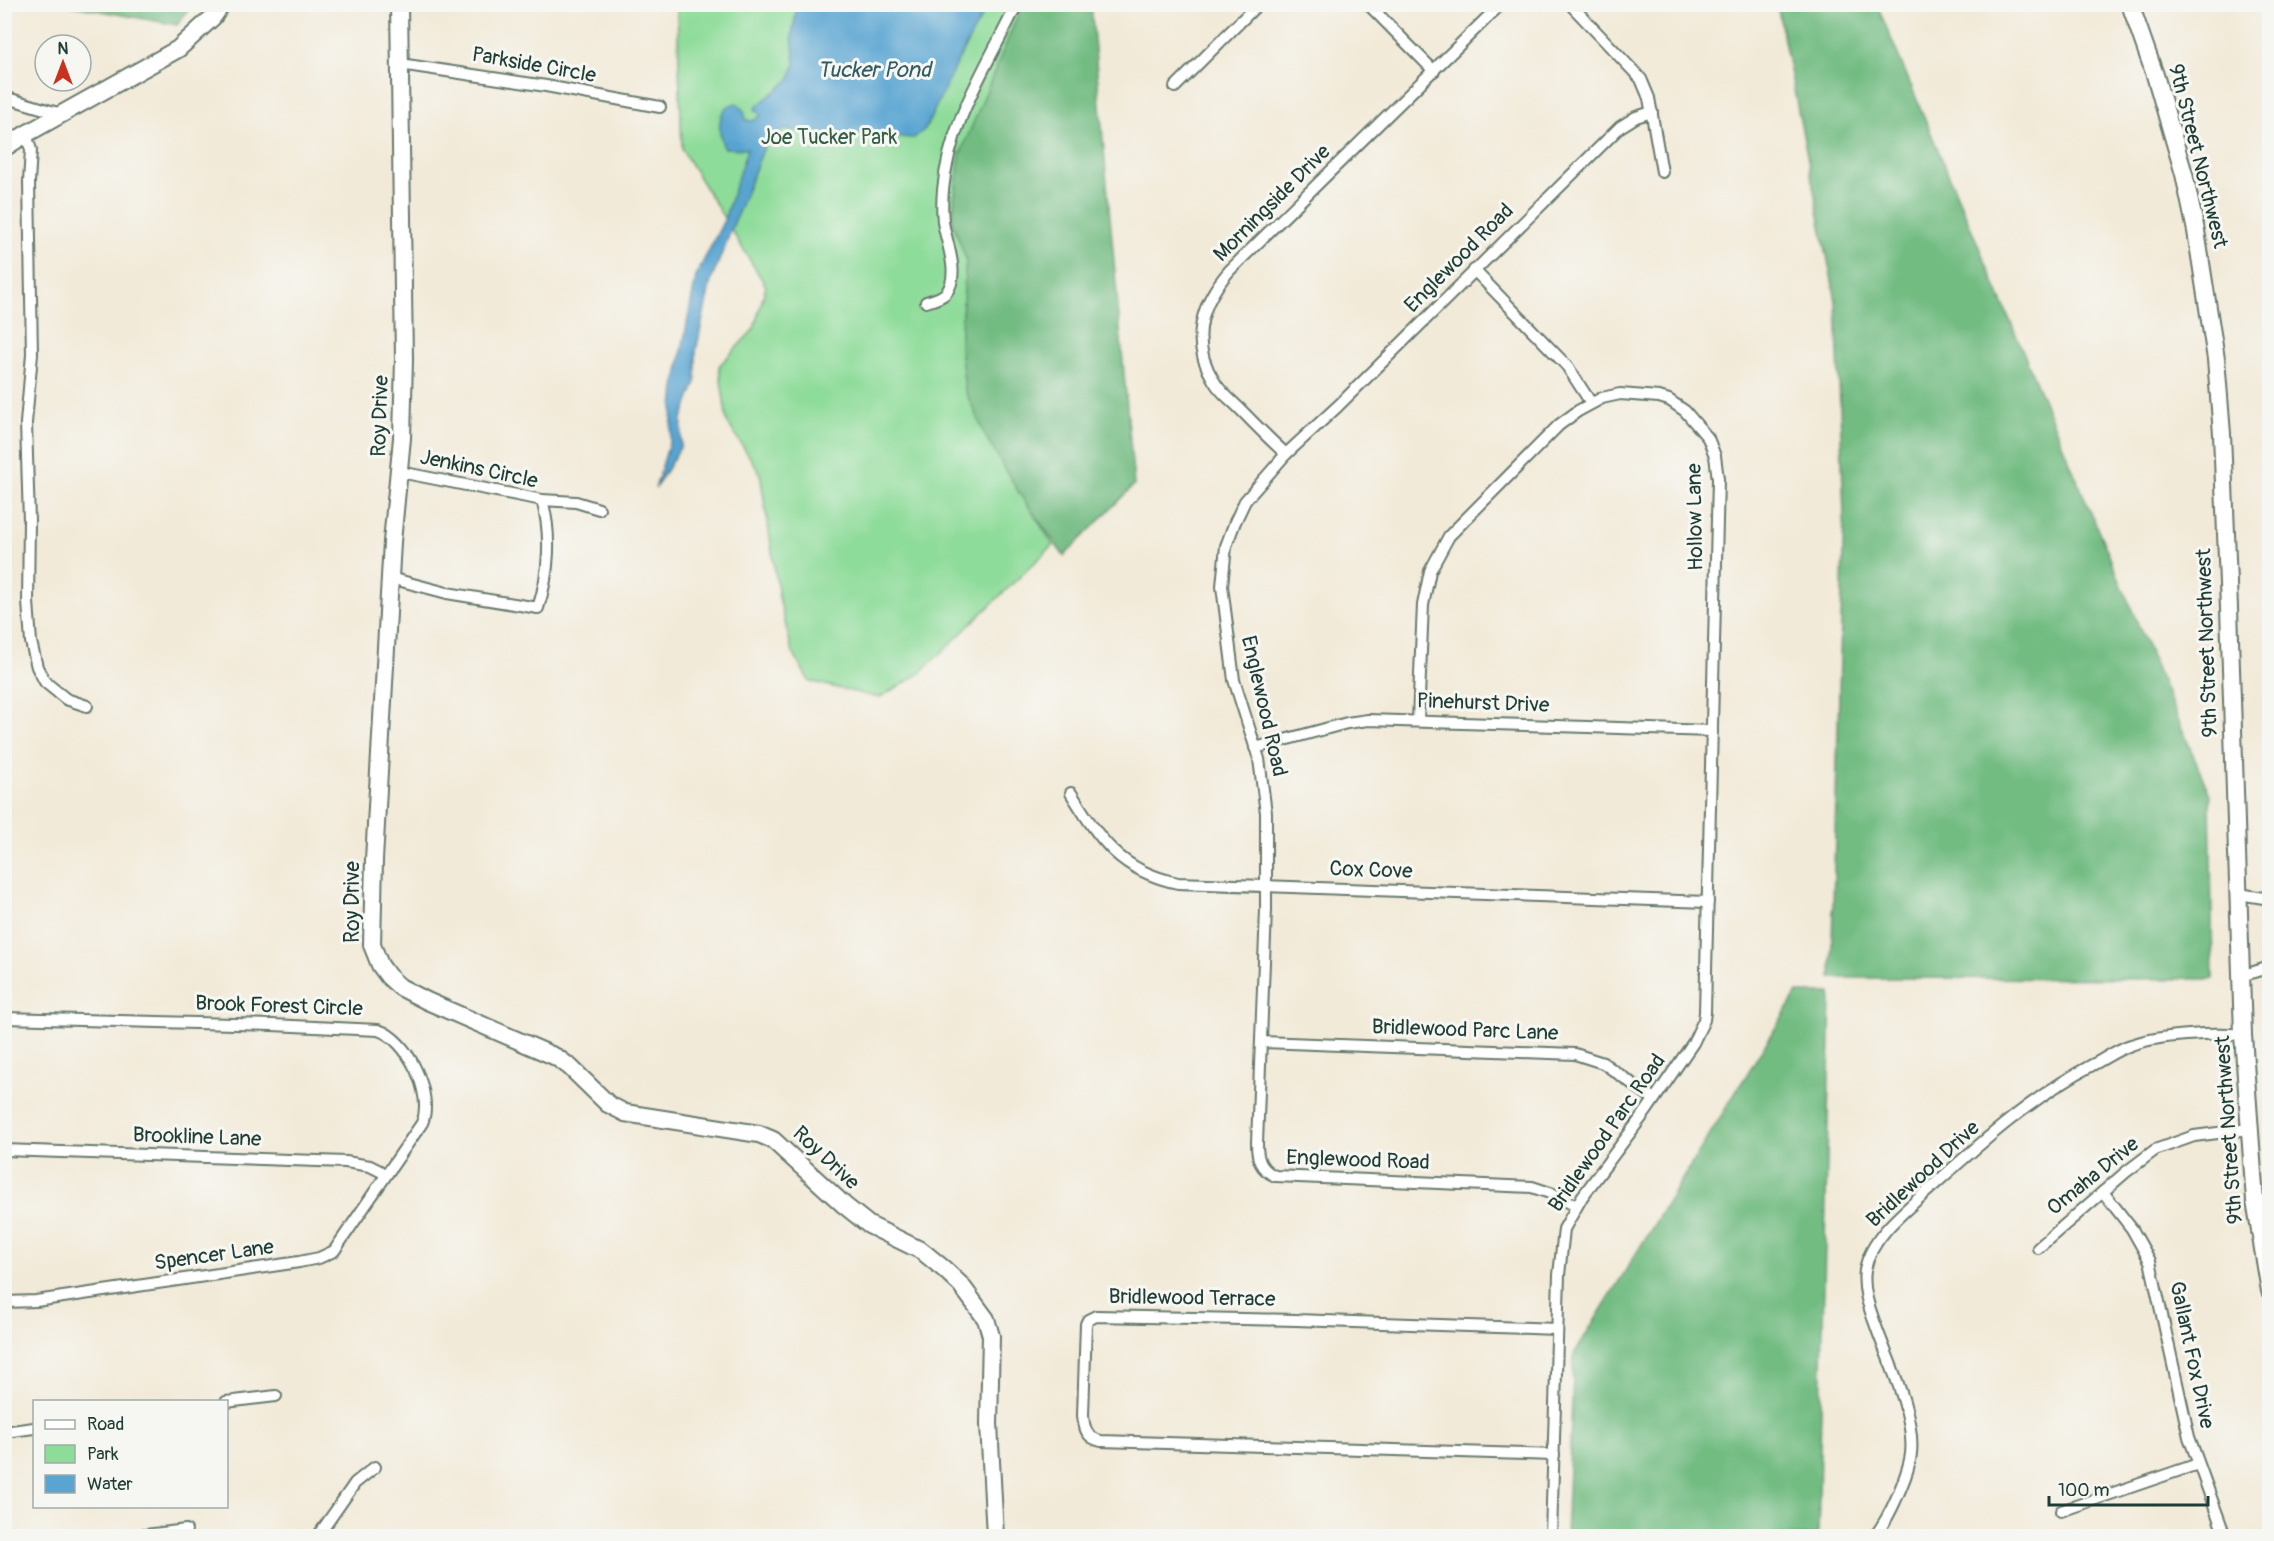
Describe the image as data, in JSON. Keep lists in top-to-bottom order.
{
  "streets": {
    "street": [
      "Parkside Circle",
      "9th Street Northwest",
      "Morningside Drive",
      "Englewood Road",
      "Roy Drive",
      "Jenkins Circle",
      "Hollow Lane",
      "Pinehurst Drive",
      "Cox Cove",
      "Brook Forest Circle",
      "Bridlewood Parc Lane",
      "Bridlewood Parc Road",
      "Brookline Lane",
      "Bridlewood Drive",
      "Omaha Drive",
      "Spencer Lane",
      "Bridlewood Terrace",
      "Gallant Fox Drive"
    ]
  },
  "crossings": [
    ["Parkside Circle", "Roy Drive"],
    ["9th Street Northwest", "Bridlewood Drive"],
    ["9th Street Northwest", "Omaha Drive"],
    ["Morningside Drive", "Englewood Road"],
    ["Englewood Road", "Pinehurst Drive"],
    ["Englewood Road", "Cox Cove"],
    ["Englewood Road", "Bridlewood Parc Lane"],
    ["Englewood Road", "Bridlewood Parc Road"],
    ["Roy Drive", "Jenkins Circle"],
    ["Hollow Lane", "Pinehurst Drive"],
    ["Hollow Lane", "Cox Cove"],
    ["Hollow Lane", "Bridlewood Parc Road"],
    ["Cox Cove", "Bridlewood Parc Road"],
    ["Brook Forest Circle", "Brookline Lane"],
    ["Brook Forest Circle", "Spencer Lane"],
    ["Bridlewood Parc Lane", "Bridlewood Parc Road"],
    ["Bridlewood Parc Road", "Bridlewood Terrace"],
    ["Brookline Lane", "Spencer Lane"],
    ["Omaha Drive", "Gallant Fox Drive"]
  ],
  "water": ["Tucker Pond"],
  "parks": ["Joe Tucker Park"],
  "legend": ["Road", "Park", "Water"],
  "scale_bar": "100 m",
  "north": "top"
}
